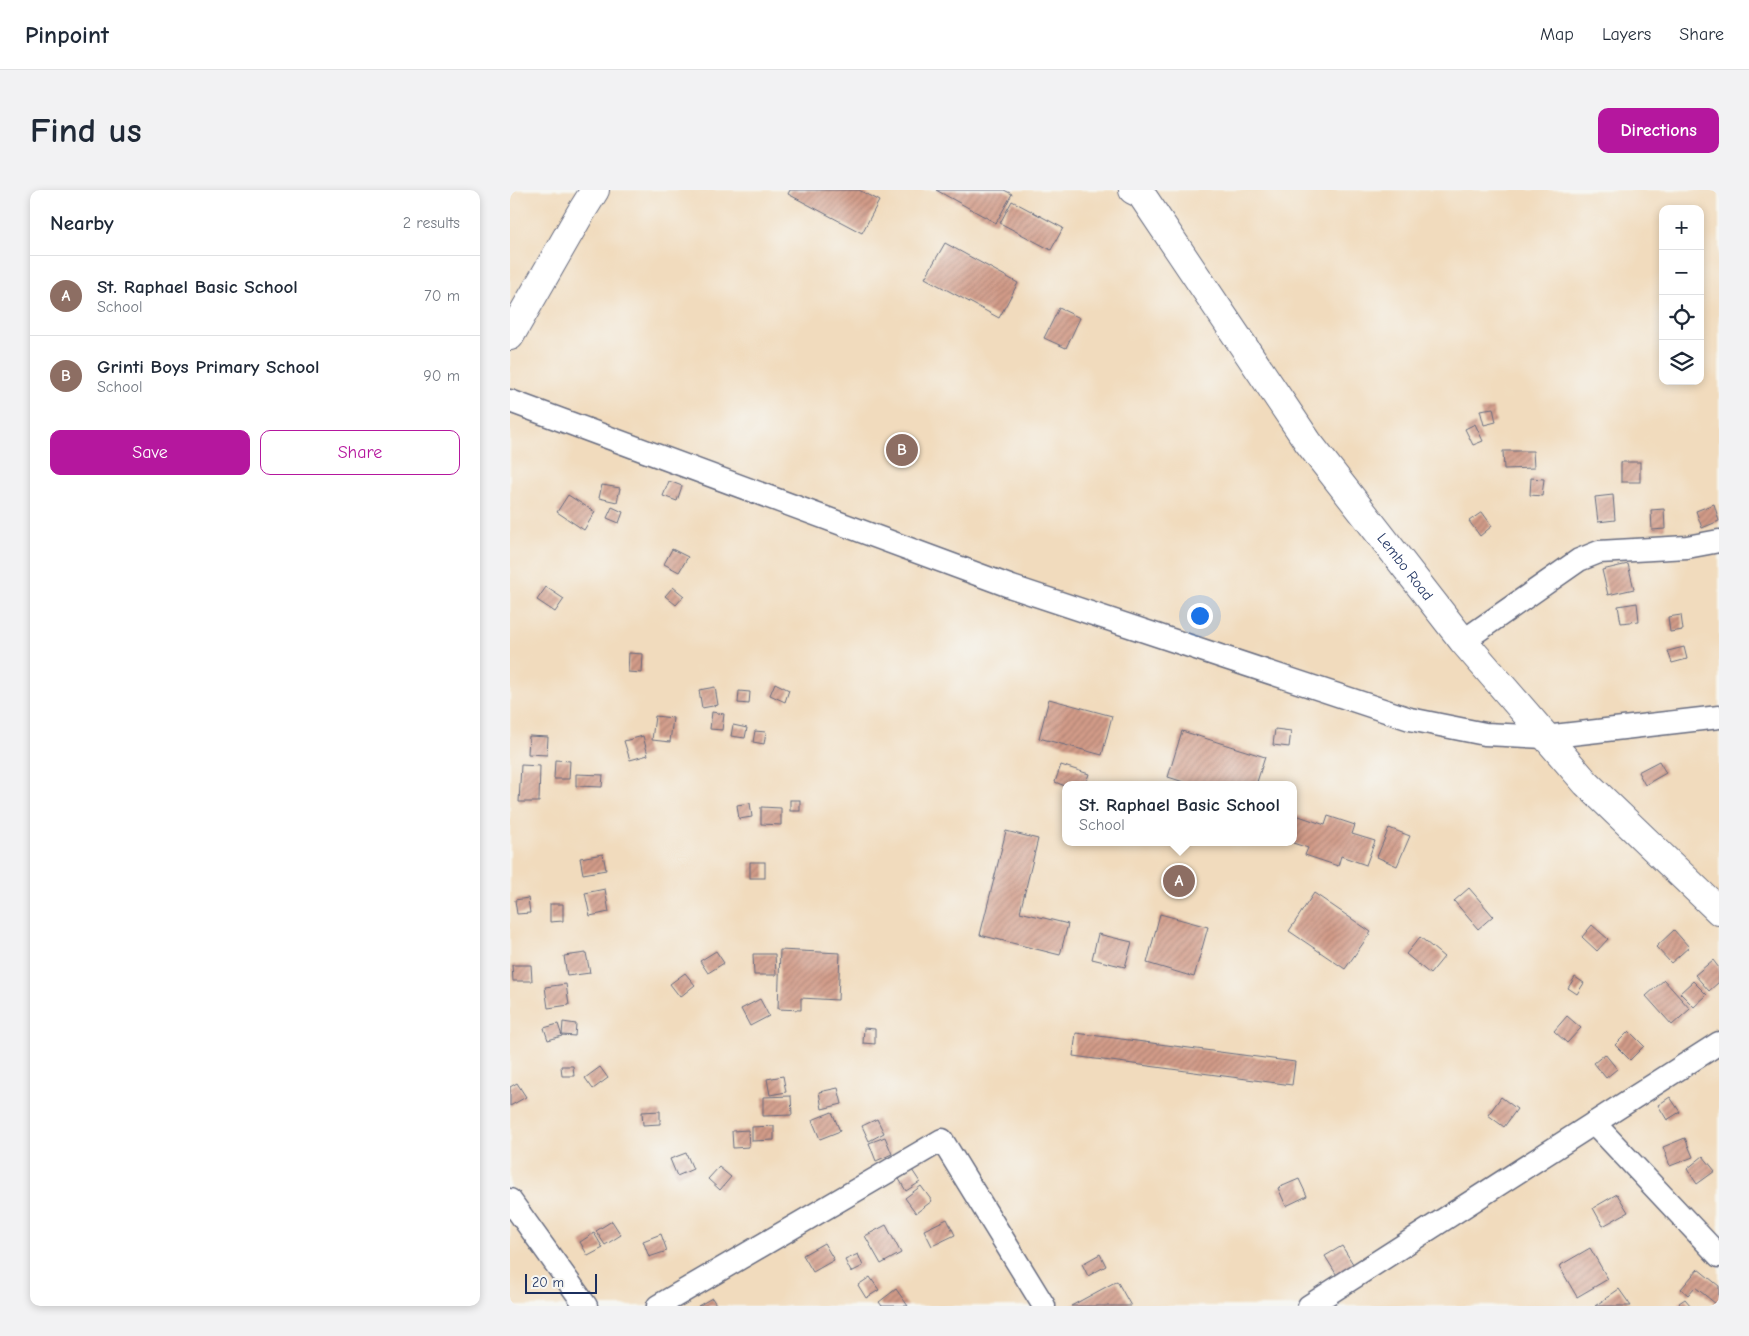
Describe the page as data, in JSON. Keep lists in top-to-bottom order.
{
  "streets": {
    "street": ["Lembo Road"]
  },
  "scale_bar": "20 m",
  "page": {
    "header": "Pinpoint",
    "nav": ["Map", "Layers", "Share"],
    "buttons": [
      "Directions",
      ["Save", "Share"]
    ],
    "title": "Find us",
    "heading": ["Nearby", "2 results"],
    "map_buttons": ["+", "−"],
    "list": [
      {
        "mark": "A",
        "name": "St. Raphael Basic School",
        "note": "School",
        "value": "70 m"
      },
      {
        "mark": "B",
        "name": "Grinti Boys Primary School",
        "note": "School",
        "value": "90 m"
      }
    ],
    "pins": ["B", "A"],
    "popup": ["St. Raphael Basic School", "School"],
    "scale": "20 m"
  }
}
